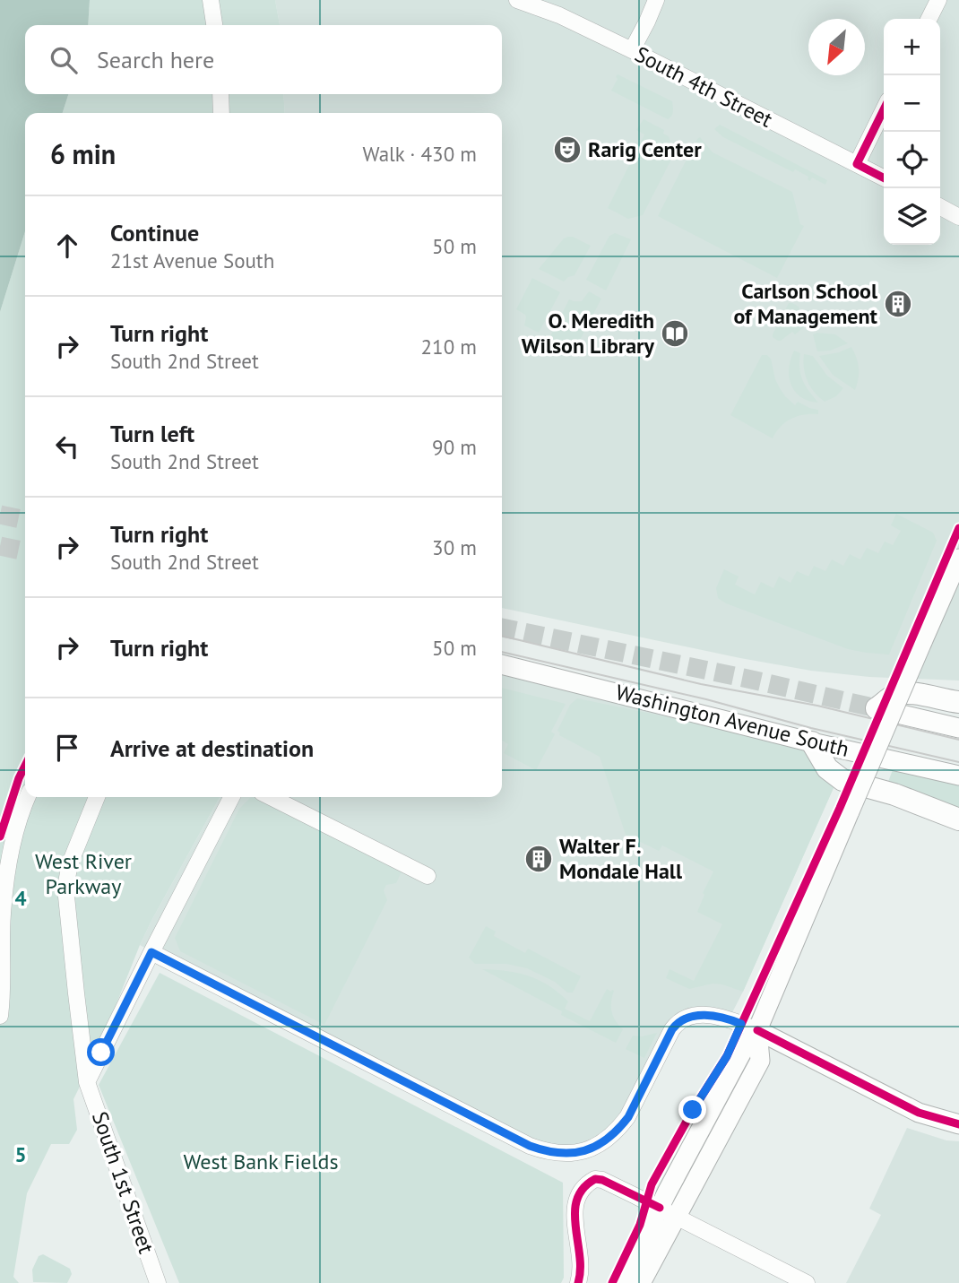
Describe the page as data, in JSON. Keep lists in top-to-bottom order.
{
  "streets": {
    "street": ["South 4th Street", "Washington Avenue South", "South 1st Street"]
  },
  "parks": ["West River Parkway", "West Bank Fields"],
  "places": {
    "theatre": ["Rarig Center"],
    "building": ["Carlson School of Management", "Walter F. Mondale Hall"],
    "library": ["O. Meredith Wilson Library"]
  },
  "north": "bottom left",
  "page": {
    "map_buttons": ["+", "−"],
    "search": "Search here",
    "heading": ["6 min", "Walk · 430 m"],
    "list": [
      ["Continue", "21st Avenue South", "50 m"],
      ["Turn right", "South 2nd Street", "210 m"],
      ["Turn left", "South 2nd Street", "90 m"],
      ["Turn right", "South 2nd Street", "30 m"],
      ["Turn right", "50 m"],
      "Arrive at destination"
    ]
  },
  "grid": {
    "rows": ["4", "5"]
  }
}
